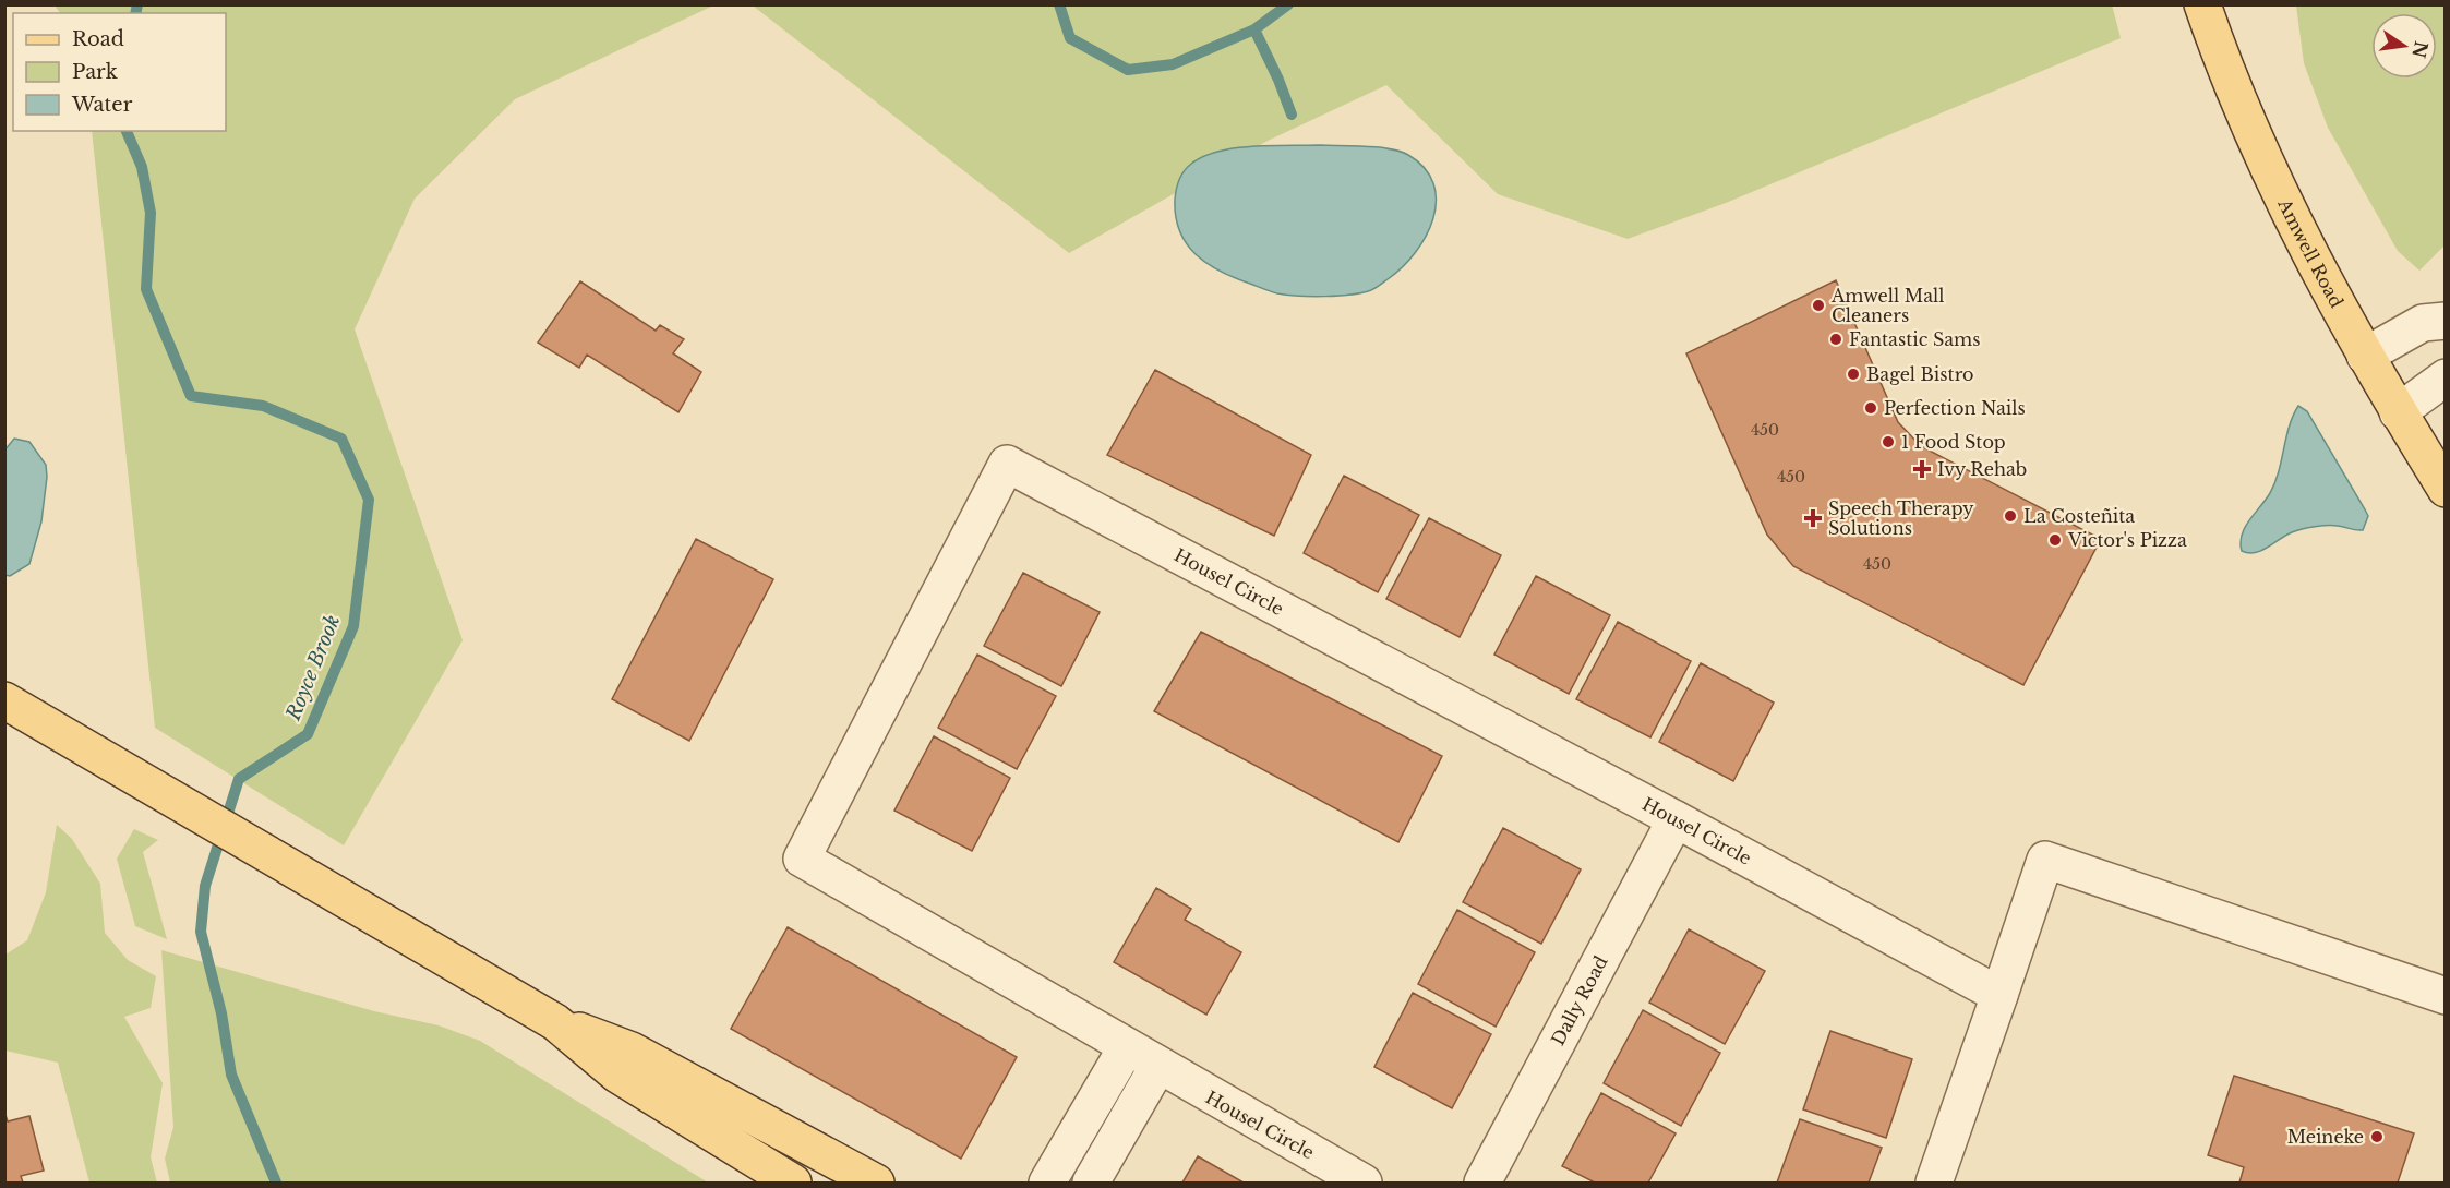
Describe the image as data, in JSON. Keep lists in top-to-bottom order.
{
  "streets": {
    "main road": ["Amwell Road"],
    "lane": ["Housel Circle", "Dally Road"]
  },
  "crossings": [
    ["Housel Circle", "Dally Road"]
  ],
  "water": ["Royce Brook"],
  "places": {
    "other": [
      "Amwell Mall Cleaners",
      "Fantastic Sams",
      "Bagel Bistro",
      "Perfection Nails",
      "1 Food Stop",
      "La Costeñita",
      "Victor's Pizza",
      "Meineke"
    ],
    "health": ["Ivy Rehab", "Speech Therapy Solutions"]
  },
  "house_numbers": ["450", "450", "450"],
  "legend": ["Road", "Park", "Water"],
  "north": "right"
}
